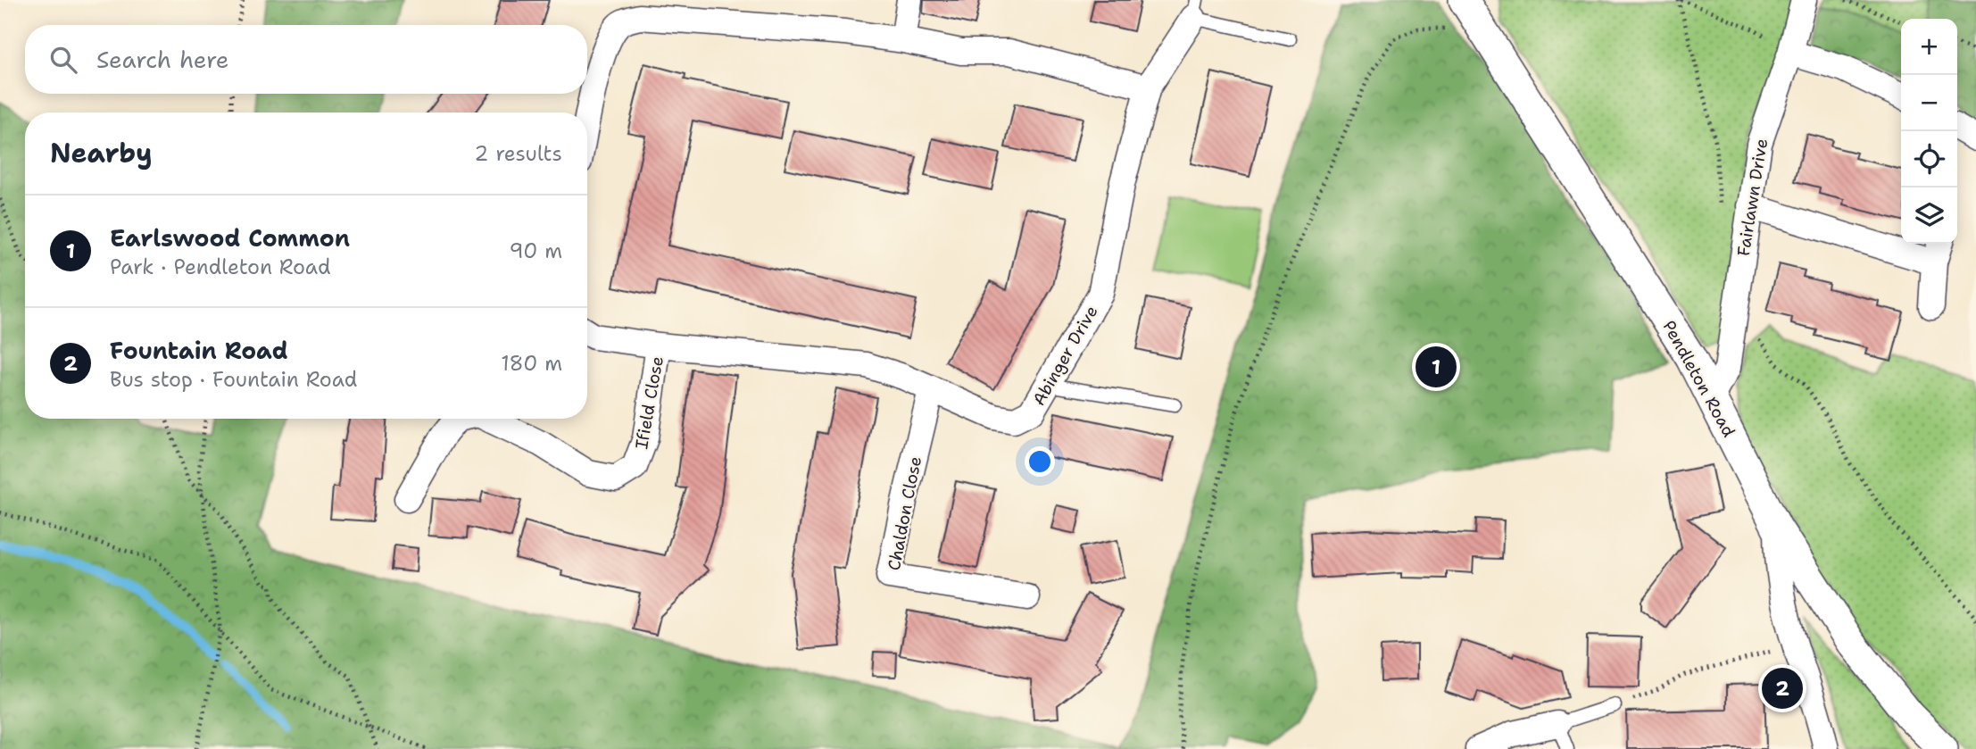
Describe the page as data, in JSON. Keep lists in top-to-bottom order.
{
  "streets": {
    "street": [
      "Fairlawn Drive",
      "Abinger Drive",
      "Pendleton Road",
      "Ifield Close",
      "Chaldon Close"
    ]
  },
  "crossings": [
    ["Fairlawn Drive", "Pendleton Road"],
    ["Abinger Drive", "Ifield Close"],
    ["Abinger Drive", "Chaldon Close"]
  ],
  "page": {
    "map_buttons": ["+", "−"],
    "search": "Search here",
    "heading": ["Nearby", "2 results"],
    "list": [
      {
        "mark": "1",
        "name": "Earlswood Common",
        "note": "Park · Pendleton Road",
        "value": "90 m"
      },
      {
        "mark": "2",
        "name": "Fountain Road",
        "note": "Bus stop · Fountain Road",
        "value": "180 m"
      }
    ],
    "pins": ["1", "2"]
  }
}
